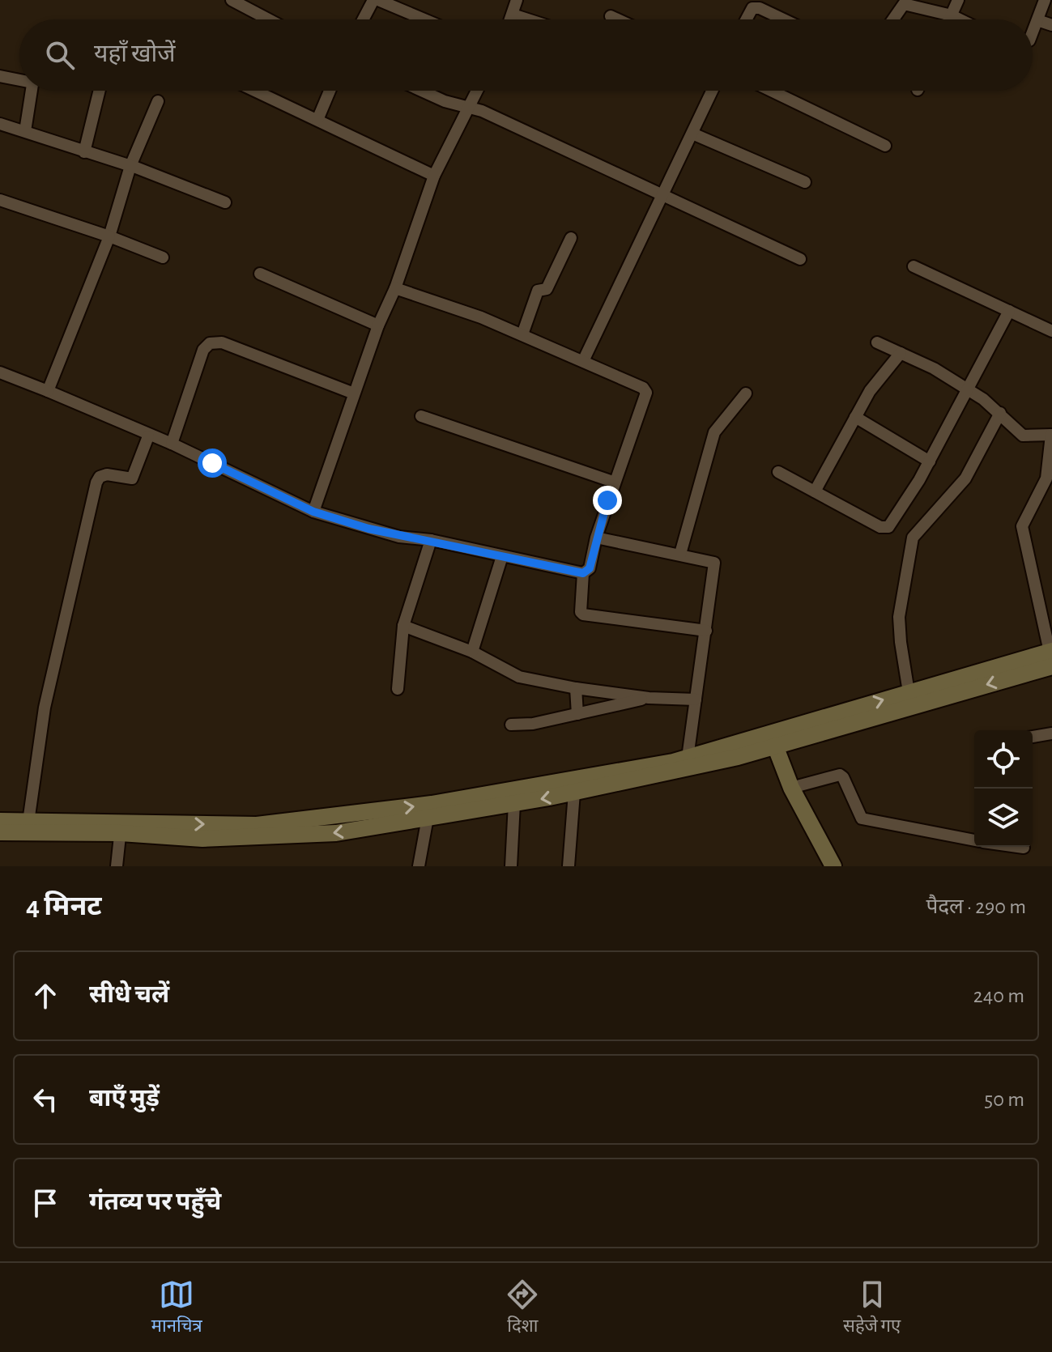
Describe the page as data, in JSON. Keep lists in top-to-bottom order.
{
  "page": {
    "search": "यहाँ खोजें",
    "heading": ["4 मिनट", "पैदल · 290 m"],
    "list": [
      ["सीधे चलें", "240 m"],
      ["बाएँ मुड़ें", "50 m"],
      "गंतव्य पर पहुँचे"
    ],
    "nav": ["मानचित्र", "दिशा", "सहेजे गए"]
  }
}
